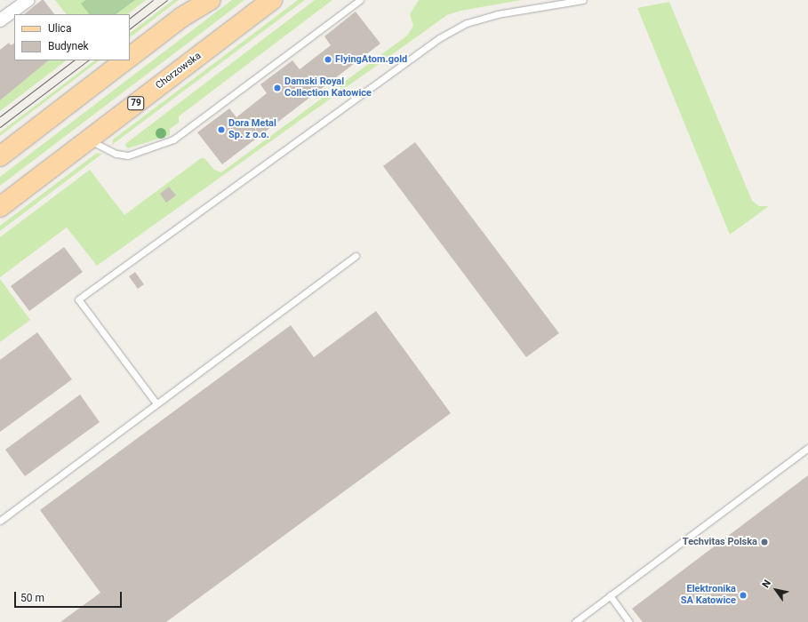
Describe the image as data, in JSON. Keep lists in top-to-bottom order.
{
  "streets": {
    "main road": ["Chorzowska", "79"]
  },
  "places": [
    "FlyingAtom.gold",
    "Damski Royal Collection Katowice",
    "Dora Metal Sp. z o.o.",
    "Techvitas Polska",
    "Elektronika SA Katowice"
  ],
  "legend": ["Ulica", "Budynek"],
  "scale_bar": "50 m",
  "north": "top left"
}
